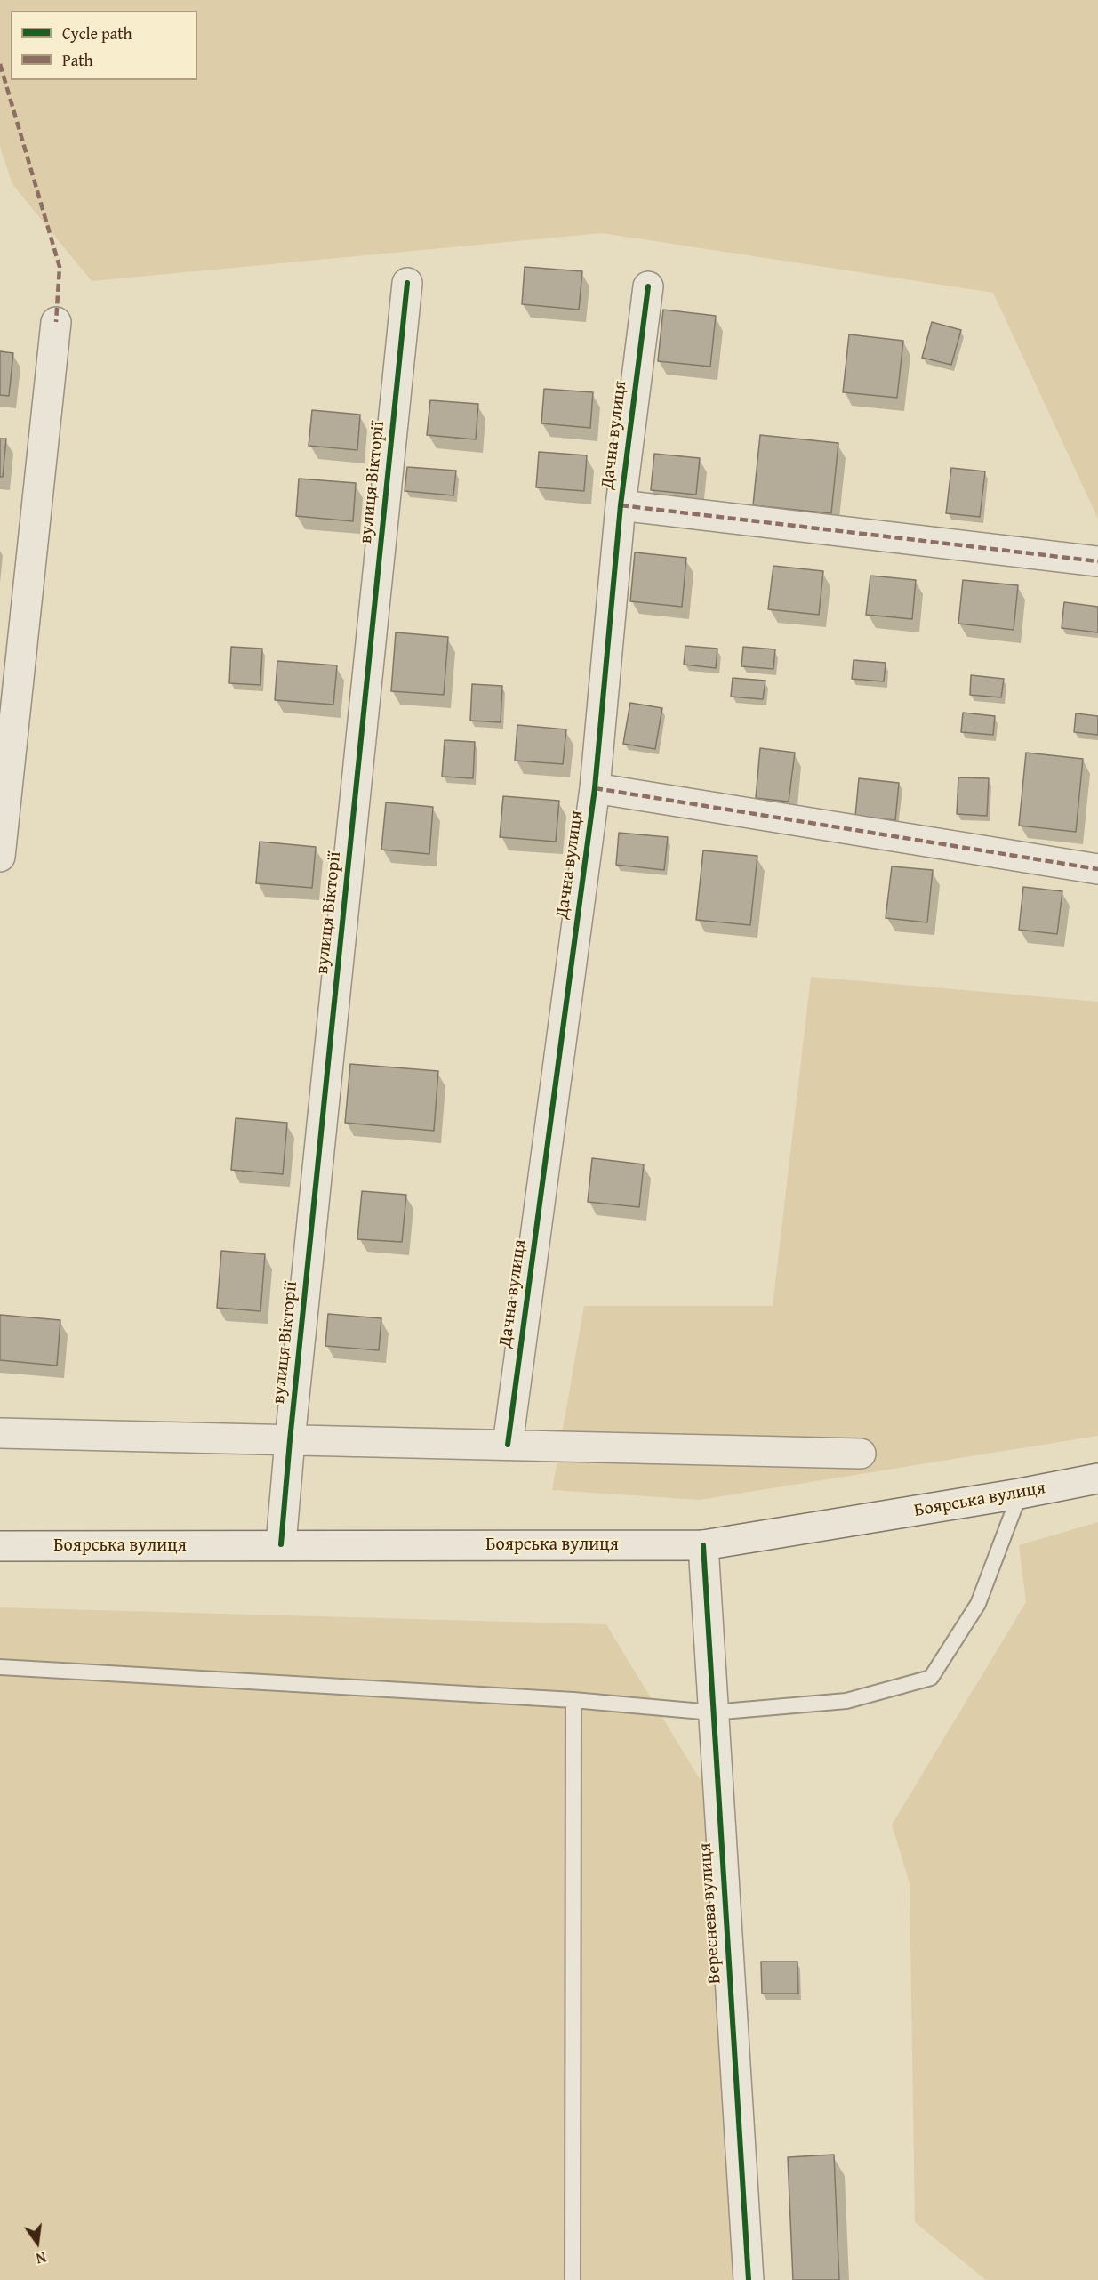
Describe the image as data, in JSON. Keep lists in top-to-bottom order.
{
  "streets": {
    "street": [
      "Дачна вулиця",
      "вулиця Вікторії",
      "Боярська вулиця",
      "Вереснева вулиця"
    ]
  },
  "crossings": [
    ["вулиця Вікторії", "Боярська вулиця"],
    ["Боярська вулиця", "Вереснева вулиця"]
  ],
  "legend": ["Cycle path", "Path"],
  "north": "bottom"
}
